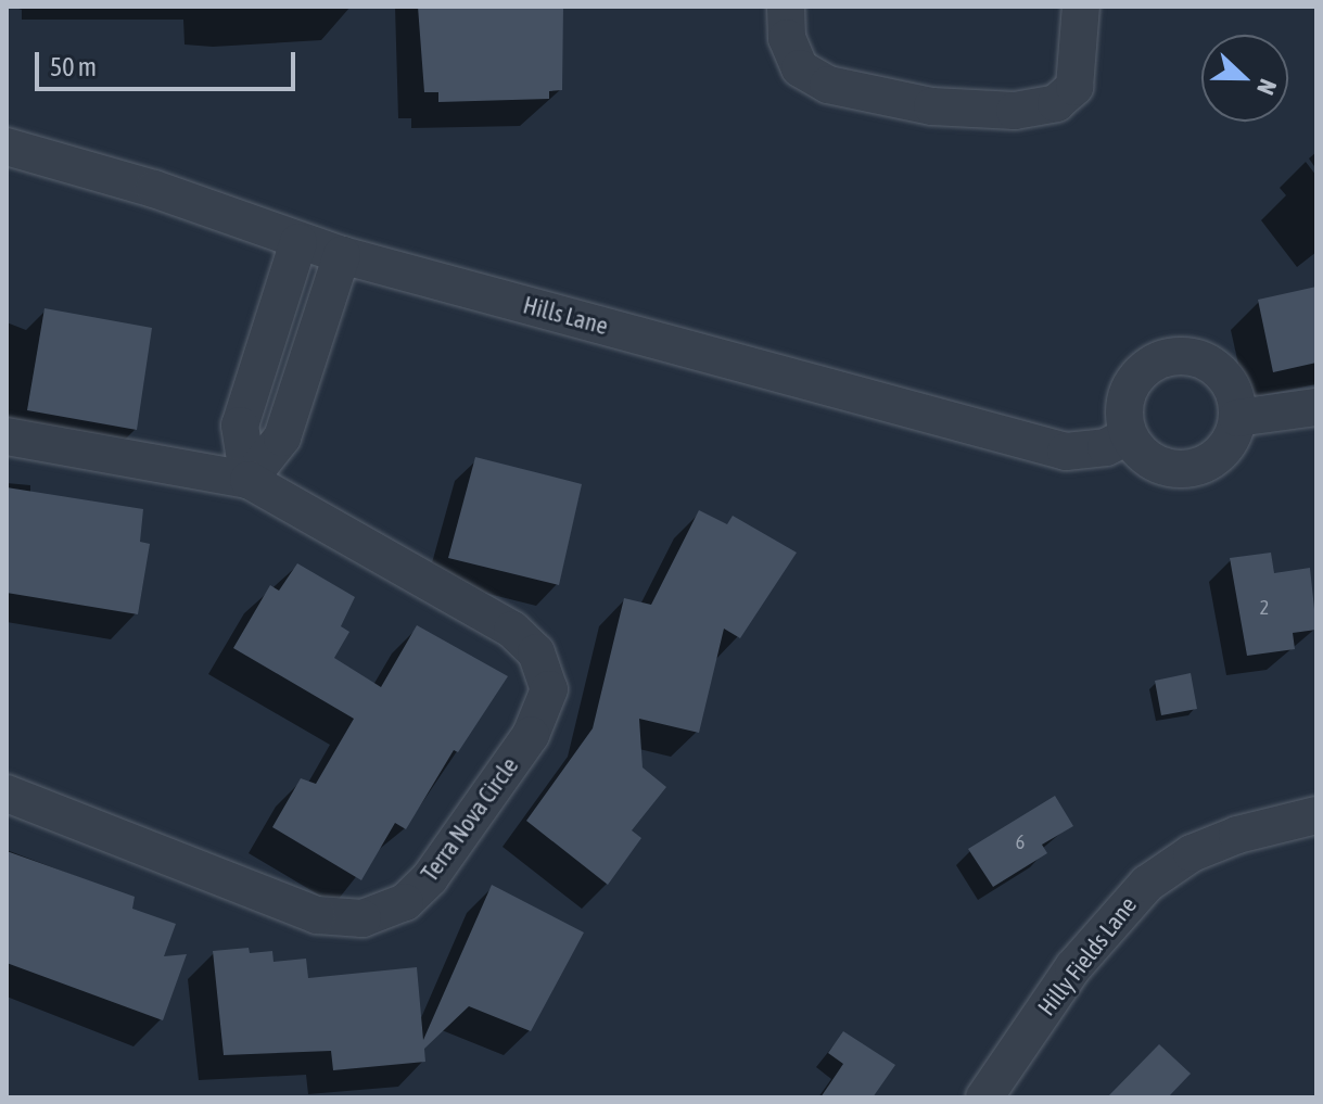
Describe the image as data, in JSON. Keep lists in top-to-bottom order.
{
  "streets": {
    "street": ["Hills Lane", "Terra Nova Circle", "Hilly Fields Lane"]
  },
  "house_numbers": ["2", "6"],
  "scale_bar": "50 m",
  "north": "right"
}
